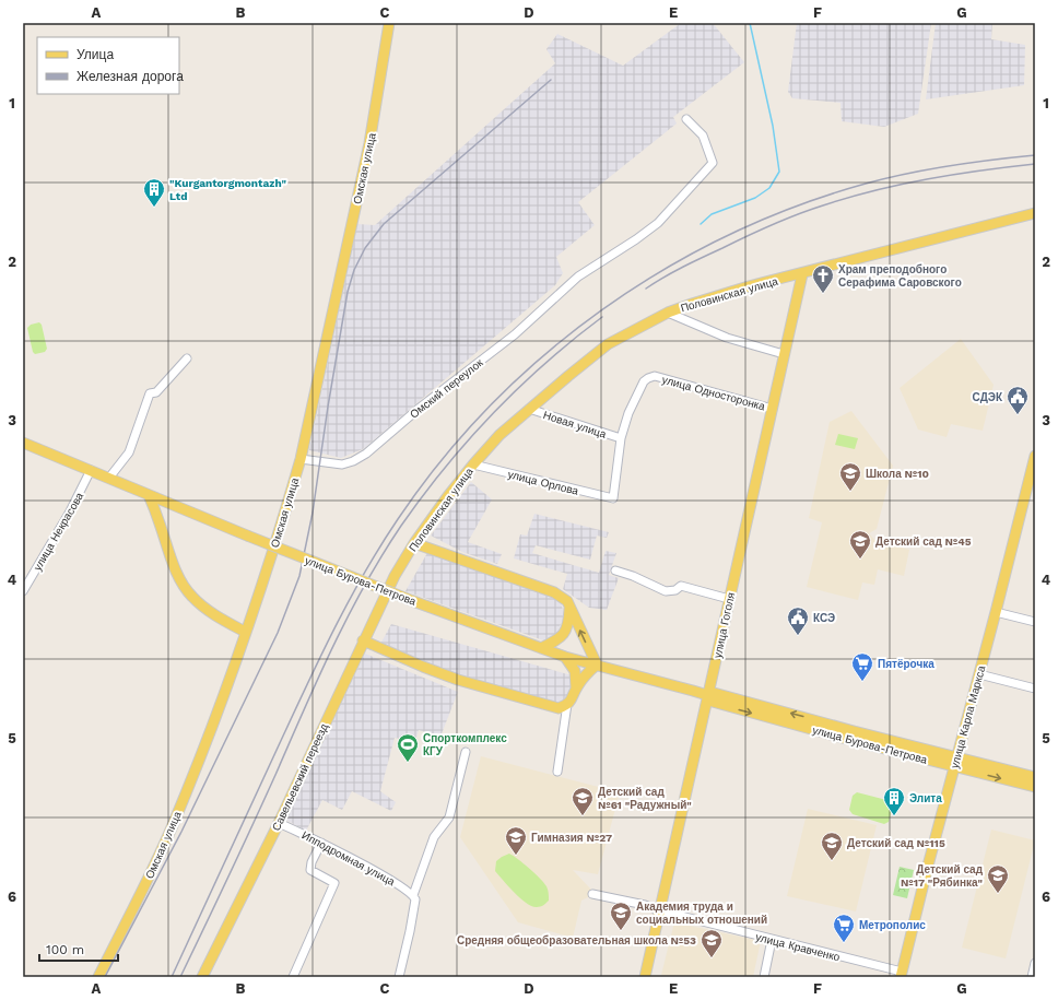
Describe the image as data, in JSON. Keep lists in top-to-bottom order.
{
  "streets": {
    "main road": [
      "Омская улица",
      "Половинская улица",
      "улица Бурова-Петрова",
      "улица Гоголя",
      "улица Карла Маркса",
      "Савельевский переезд"
    ],
    "street": [
      "Омский переулок",
      "улица Односторонка",
      "Новая улица",
      "улица Орлова",
      "улица Некрасова",
      "Ипподромная улица",
      "улица Кравченко"
    ]
  },
  "crossings": [
    ["Омская улица", "Омский переулок"],
    ["Половинская улица", "Новая улица"],
    ["Половинская улица", "улица Орлова"],
    ["Половинская улица", "улица Гоголя"],
    ["Половинская улица", "Савельевский переезд"],
    ["улица Односторонка", "Новая улица"],
    ["улица Односторонка", "улица Орлова"],
    ["улица Односторонка", "улица Гоголя"],
    ["Новая улица", "улица Орлова"],
    ["улица Некрасова", "улица Бурова-Петрова"],
    ["улица Бурова-Петрова", "улица Гоголя"],
    ["улица Бурова-Петрова", "улица Карла Маркса"],
    ["улица Гоголя", "улица Кравченко"],
    ["улица Карла Маркса", "улица Кравченко"],
    ["Савельевский переезд", "Ипподромная улица"]
  ],
  "places": {
    "building": ["\"Kurgantorgmontazh\" Ltd", "Элита"],
    "church": ["Храм преподобного Серафима Саровского"],
    "public building": ["СДЭК", "КСЭ"],
    "school or university": [
      "Школа №10",
      "Детский сад №45",
      "Детский сад №61 \"Радужный\"",
      "Гимназия №27",
      "Детский сад №115",
      "Детский сад №17 \"Рябинка\"",
      "Академия труда и социальных отношений",
      "Средняя общеобразовательная школа №53"
    ],
    "supermarket": ["Пятёрочка", "Метрополис"],
    "sports": ["Спорткомплекс КГУ"]
  },
  "legend": ["Улица", "Железная дорога"],
  "scale_bar": "100 m",
  "grid": {
    "columns": [
      "A",
      "B",
      "C",
      "D",
      "E",
      "F",
      "G"
    ],
    "rows": [
      "1",
      "2",
      "3",
      "4",
      "5",
      "6"
    ]
  }
}
